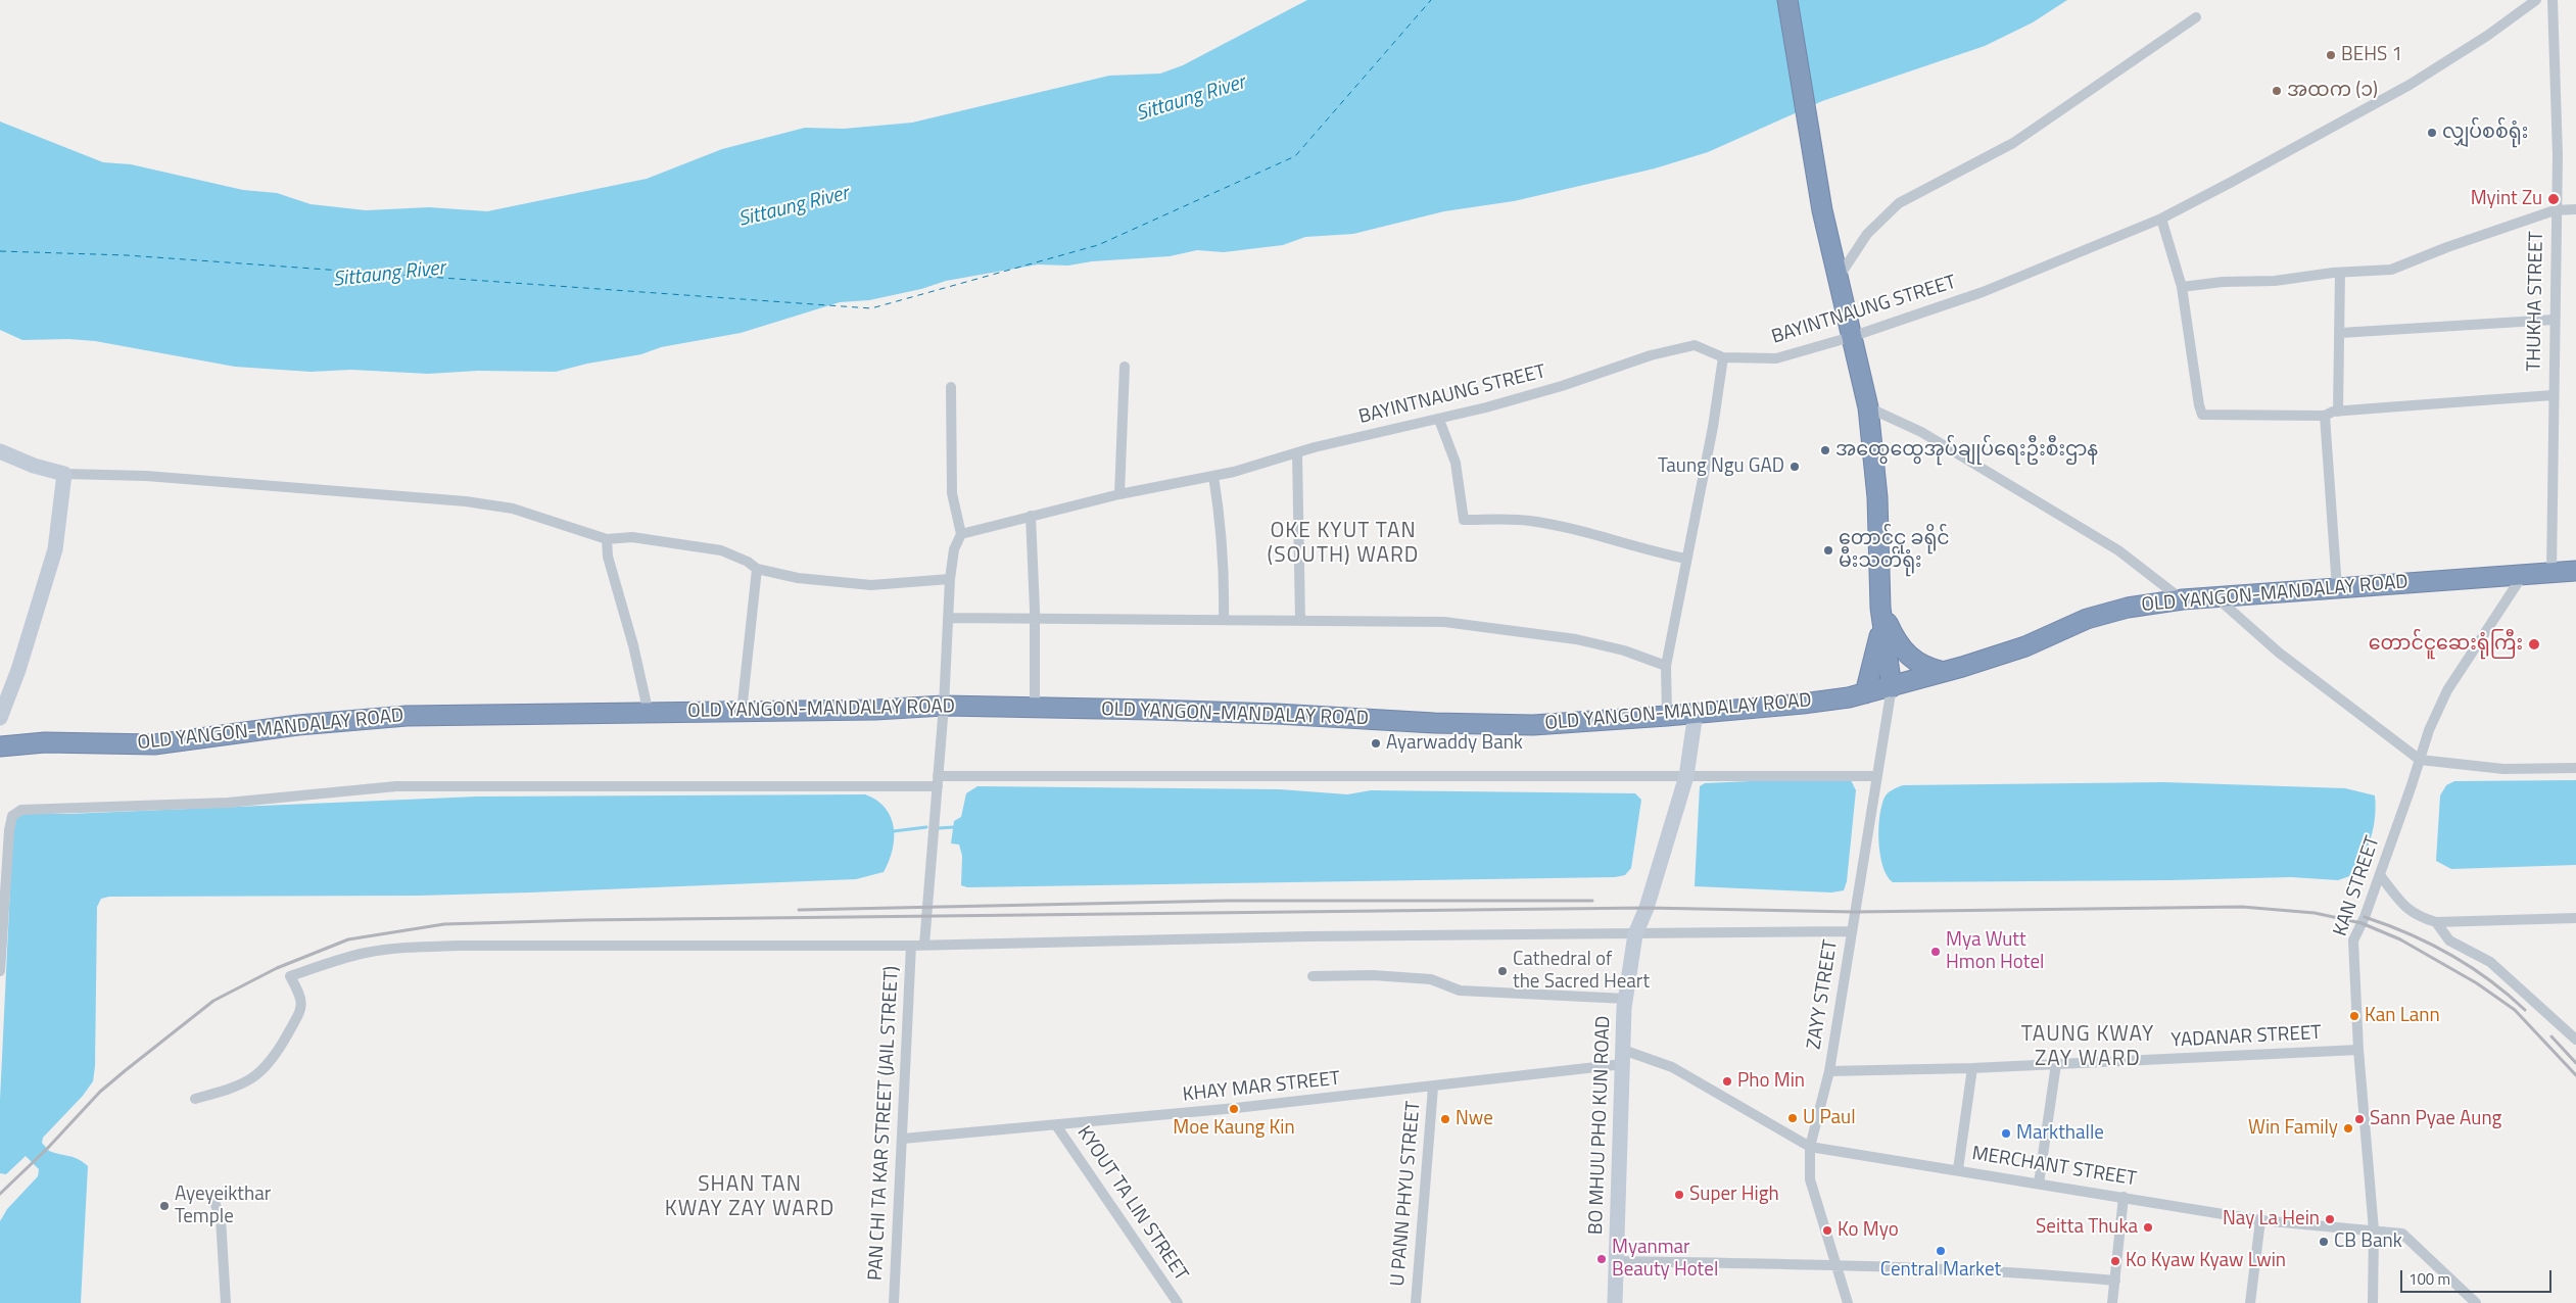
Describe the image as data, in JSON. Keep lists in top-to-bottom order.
{
  "streets": {
    "highway": ["OLD YANGON-MANDALAY ROAD"],
    "street": [
      "THUKHA STREET",
      "BAYINTNAUNG STREET",
      "KAN STREET",
      "ZAYY STREET",
      "YADANAR STREET",
      "KHAY MAR STREET",
      "PAN CHI TA KAR STREET (JAIL STREET)",
      "BO MHUU PHO KUN ROAD",
      "MERCHANT STREET",
      "U PANN PHYU STREET",
      "KYOUT TA LIN STREET"
    ]
  },
  "crossings": [
    ["THUKHA STREET", "OLD YANGON-MANDALAY ROAD"],
    ["OLD YANGON-MANDALAY ROAD", "KAN STREET"],
    ["OLD YANGON-MANDALAY ROAD", "ZAYY STREET"],
    ["OLD YANGON-MANDALAY ROAD", "BO MHUU PHO KUN ROAD"],
    ["KAN STREET", "YADANAR STREET"],
    ["KAN STREET", "MERCHANT STREET"],
    ["ZAYY STREET", "YADANAR STREET"],
    ["ZAYY STREET", "MERCHANT STREET"],
    ["KHAY MAR STREET", "PAN CHI TA KAR STREET (JAIL STREET)"],
    ["KHAY MAR STREET", "BO MHUU PHO KUN ROAD"],
    ["KHAY MAR STREET", "MERCHANT STREET"],
    ["KHAY MAR STREET", "U PANN PHYU STREET"],
    ["KHAY MAR STREET", "KYOUT TA LIN STREET"],
    ["BO MHUU PHO KUN ROAD", "MERCHANT STREET"]
  ],
  "districts": ["OKE KYUT TAN (SOUTH) WARD", "TAUNG KWAY ZAY WARD", "SHAN TAN KWAY ZAY WARD"],
  "water": ["Sittaung River"],
  "places": [
    "BEHS 1",
    "အထက (၁)",
    "လျှပ်စစ်ရုံး",
    "Myint Zu",
    "အထွေထွေအုပ်ချုပ်ရေးဦးစီးဌာန",
    "Taung Ngu GAD",
    "တောင်ငူ ခရိုင် မီးသတ်ရုံး",
    "တောင်ငူဆေးရုံကြီး",
    "Ayarwaddy Bank",
    "Mya Wutt Hmon Hotel",
    "Cathedral of the Sacred Heart",
    "Kan Lann",
    "Pho Min",
    "Moe Kaung Kin",
    "U Paul",
    "Nwe",
    "Sann Pyae Aung",
    "Win Family",
    "Markthalle",
    "Super High",
    "Ayeyeikthar Temple",
    "Nay La Hein",
    "Seitta Thuka",
    "Ko Myo",
    "CB Bank",
    "Central Market",
    "Myanmar Beauty Hotel",
    "Ko Kyaw Kyaw Lwin"
  ],
  "scale_bar": "100 m"
}
